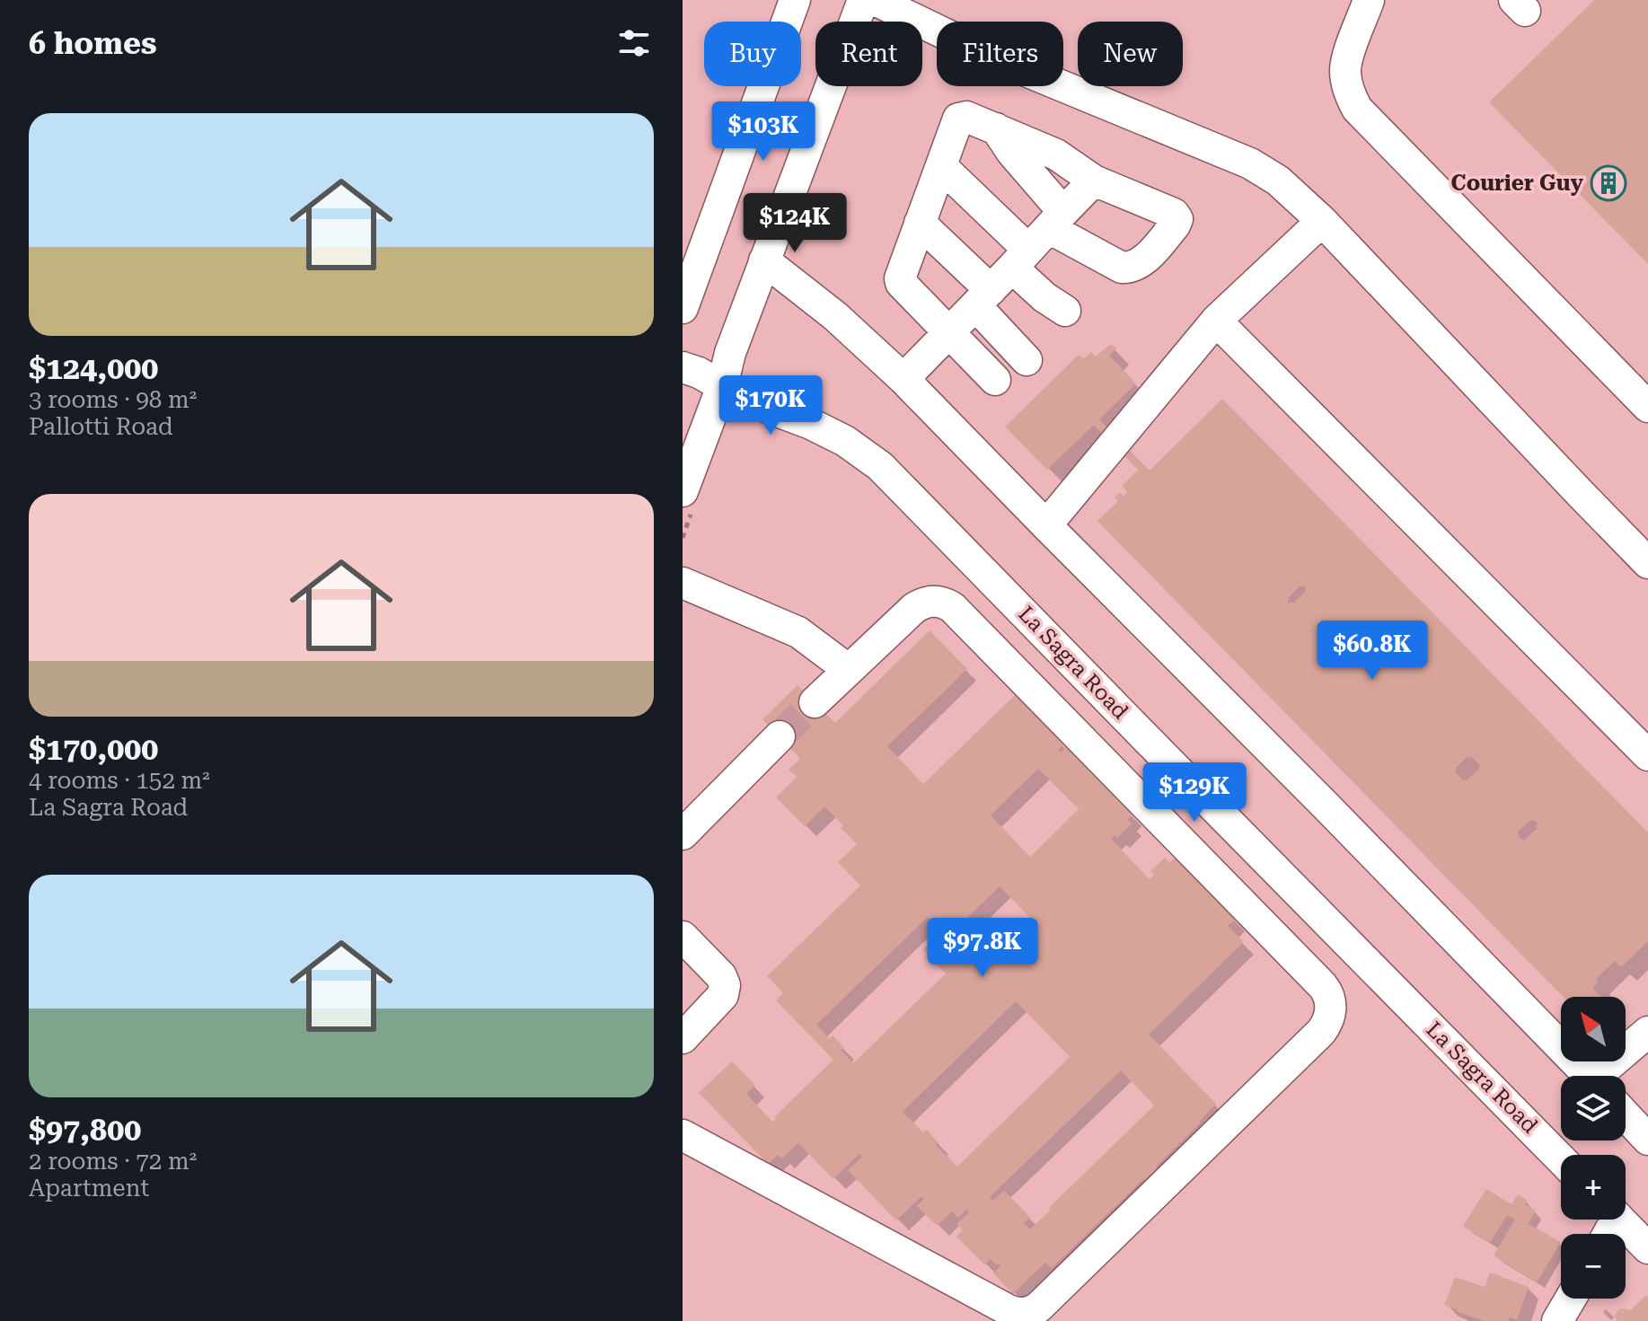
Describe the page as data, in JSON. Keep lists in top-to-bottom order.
{
  "streets": {
    "street": ["La Sagra Road"]
  },
  "places": {
    "building": ["Courier Guy"]
  },
  "north": "top left",
  "page": {
    "heading": "6 homes",
    "chip": [
      "Buy",
      "Rent",
      "Filters",
      "New"
    ],
    "list": [
      {
        "name": "$124,000",
        "note": "3 rooms · 98 m² · Pallotti Road"
      },
      {
        "name": "$170,000",
        "note": "4 rooms · 152 m² · La Sagra Road"
      },
      {
        "name": "$97,800",
        "note": "2 rooms · 72 m² · Apartment"
      }
    ],
    "price": [
      "$103K",
      "$124K",
      "$170K",
      "$60.8K",
      "$129K",
      "$97.8K"
    ],
    "map_buttons": ["+", "−"]
  }
}
